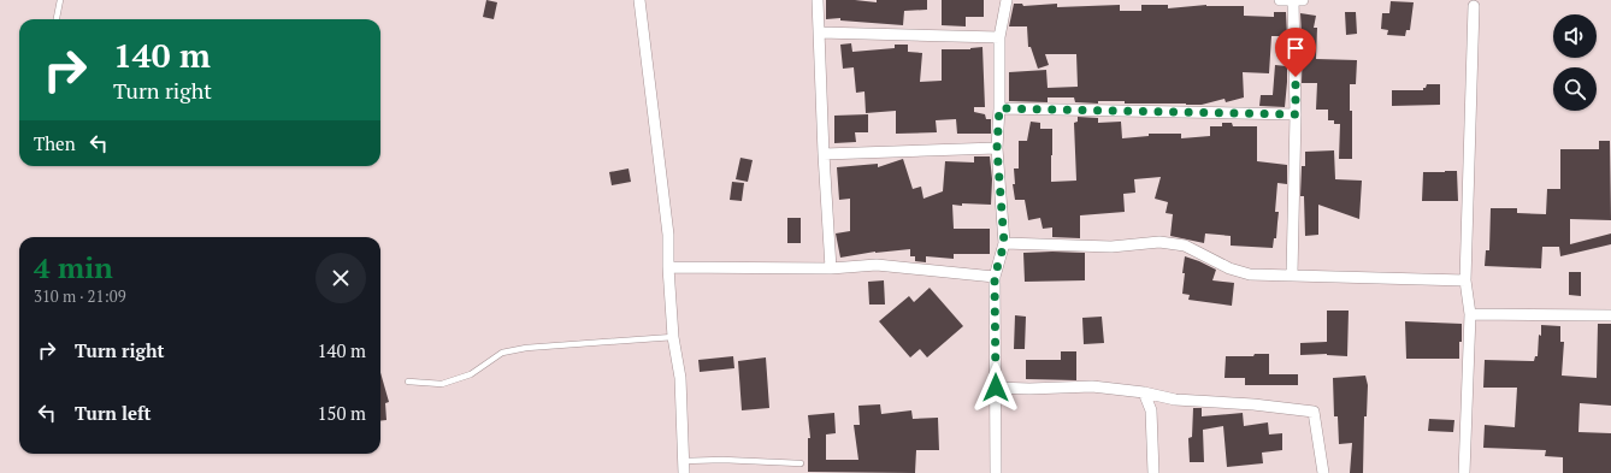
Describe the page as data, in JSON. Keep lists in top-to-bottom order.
{
  "page": {
    "turn": ["140 m", "Turn right"],
    "then": "Then",
    "heading": ["4 min", "310 m · 21:09"],
    "list": [
      {
        "name": "Turn right",
        "value": "140 m"
      },
      {
        "name": "Turn left",
        "value": "150 m"
      }
    ]
  }
}
